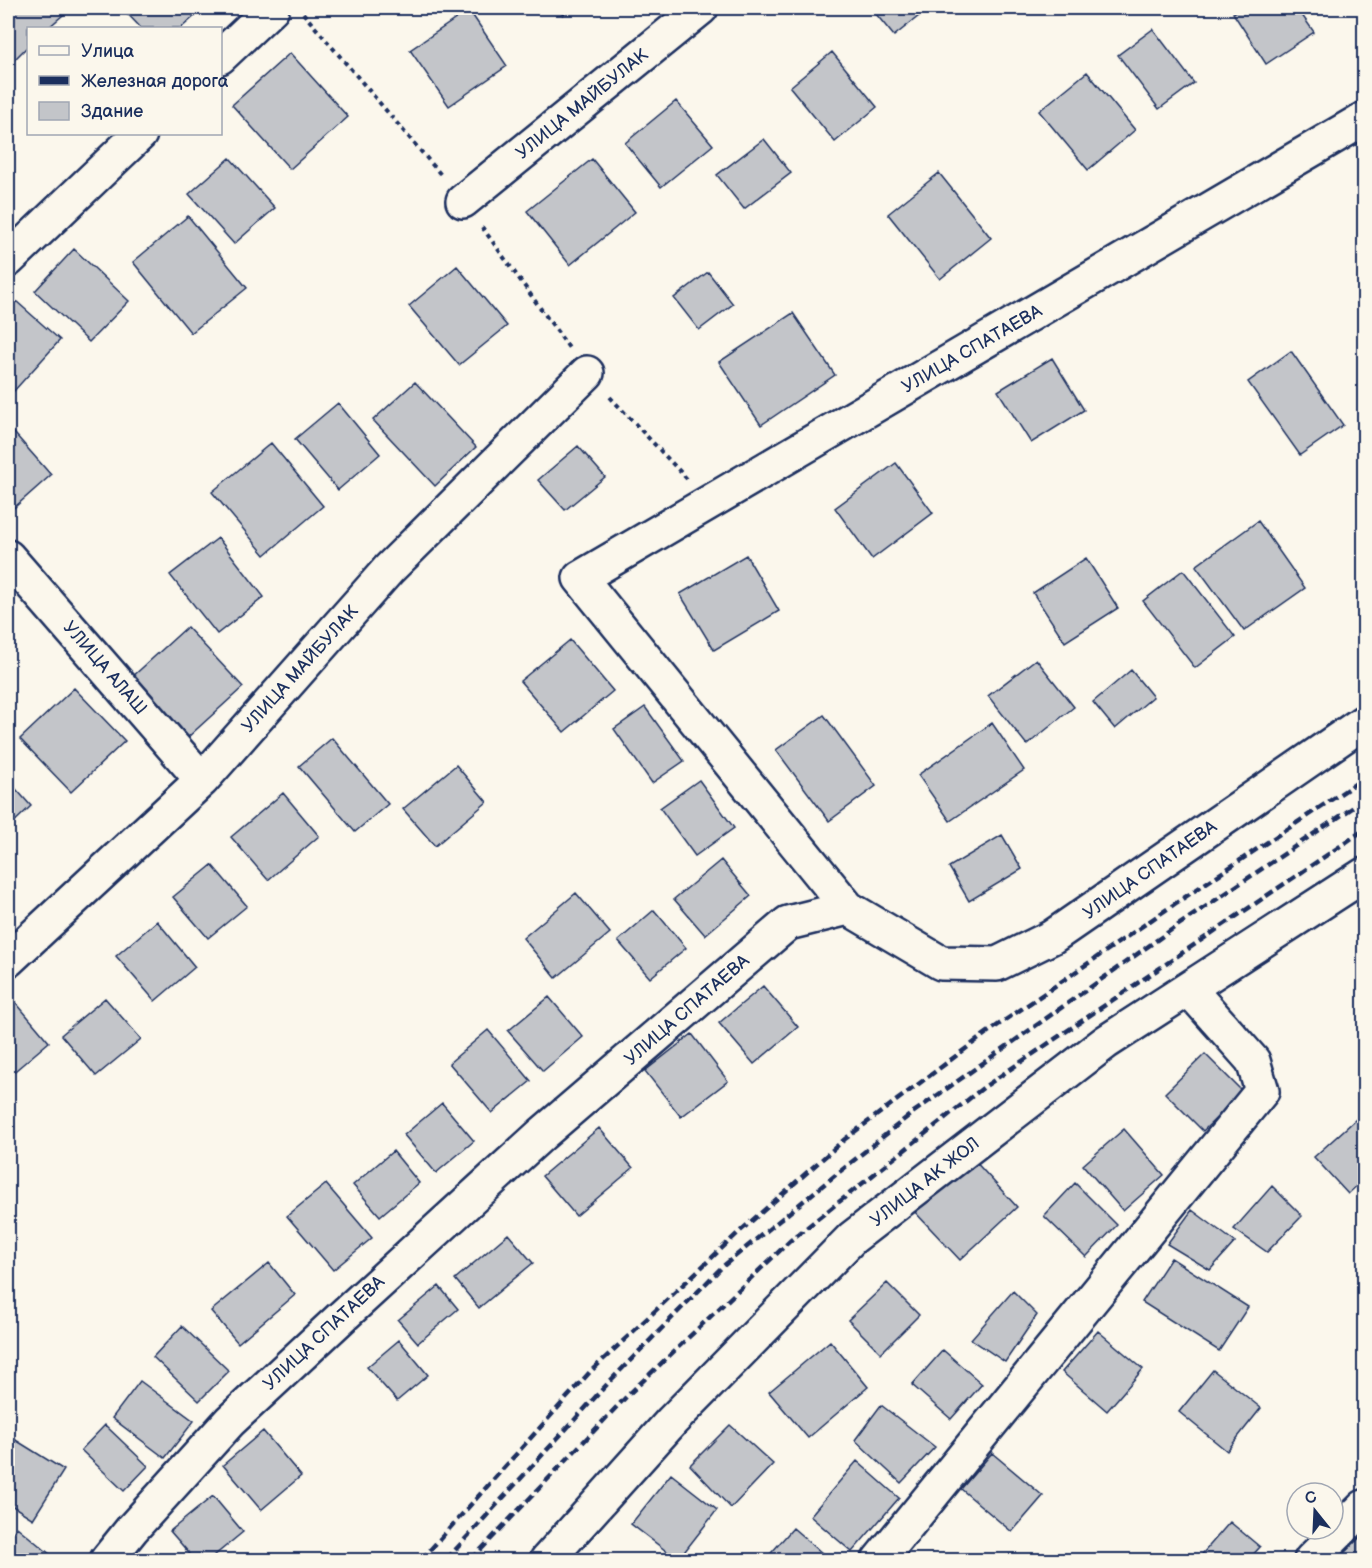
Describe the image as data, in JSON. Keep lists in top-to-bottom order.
{
  "streets": {
    "street": [
      "УЛИЦА МАЙБУЛАК",
      "УЛИЦА СПАТАЕВА",
      "УЛИЦА АЛАШ",
      "УЛИЦА АК ЖОЛ"
    ]
  },
  "crossings": [
    ["УЛИЦА МАЙБУЛАК", "УЛИЦА АЛАШ"]
  ],
  "legend": ["Улица", "Железная дорога", "Здание"],
  "north": "top"
}
